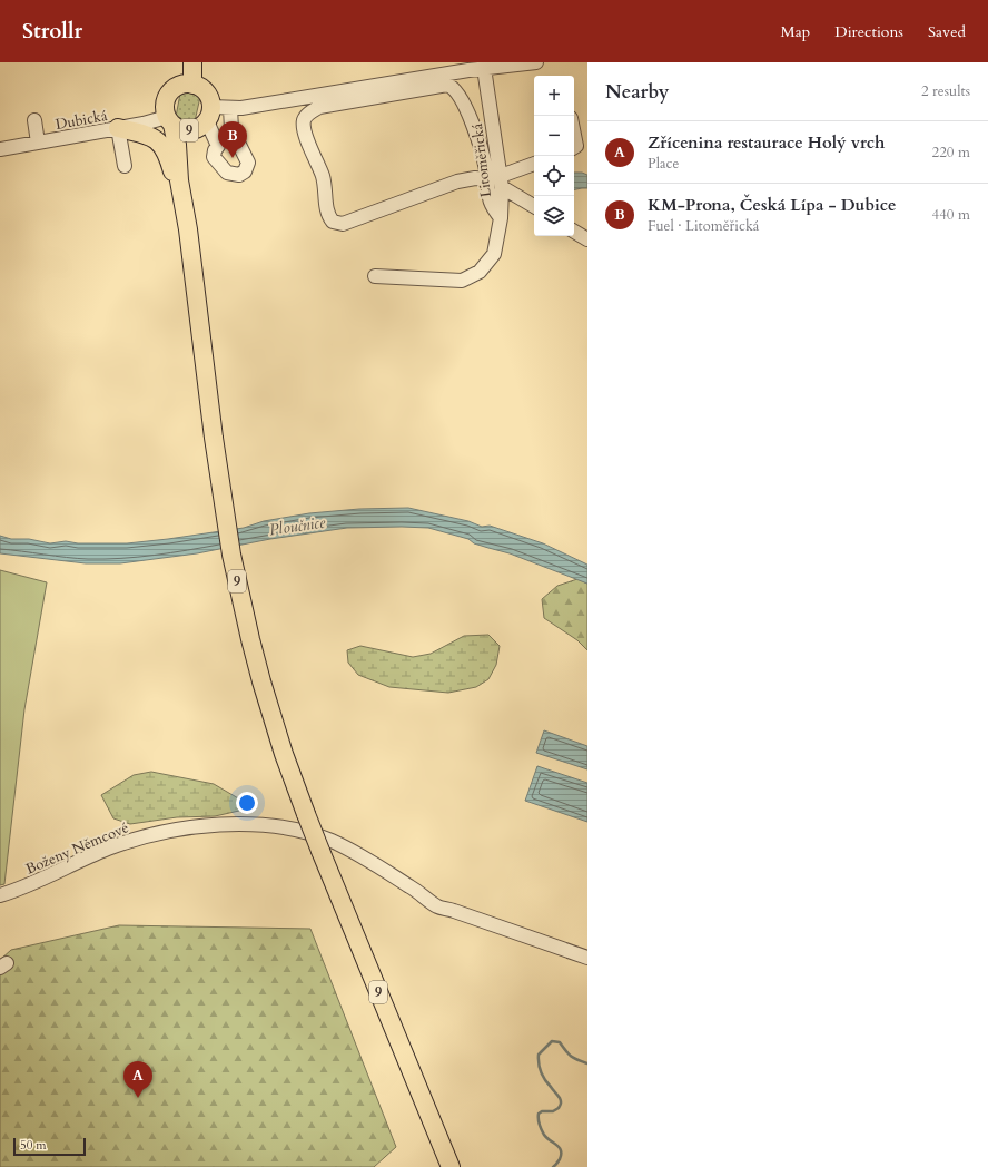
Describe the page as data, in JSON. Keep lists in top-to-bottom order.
{
  "streets": {
    "main road": ["9"],
    "street": ["Dubická", "Litoměřická", "Boženy Němcové"]
  },
  "crossings": [
    ["Dubická", "9"]
  ],
  "water": ["Ploučnice"],
  "scale_bar": "50 m",
  "page": {
    "header": "Strollr",
    "nav": ["Map", "Directions", "Saved"],
    "heading": ["Nearby", "2 results"],
    "map_buttons": ["+", "−"],
    "list": [
      {
        "mark": "A",
        "name": "Zřícenina restaurace Holý vrch",
        "note": "Place",
        "value": "220 m"
      },
      {
        "mark": "B",
        "name": "KM-Prona, Česká Lípa - Dubice",
        "note": "Fuel · Litoměřická",
        "value": "440 m"
      }
    ],
    "pins": ["B", "A"],
    "scale": "50 m"
  }
}
